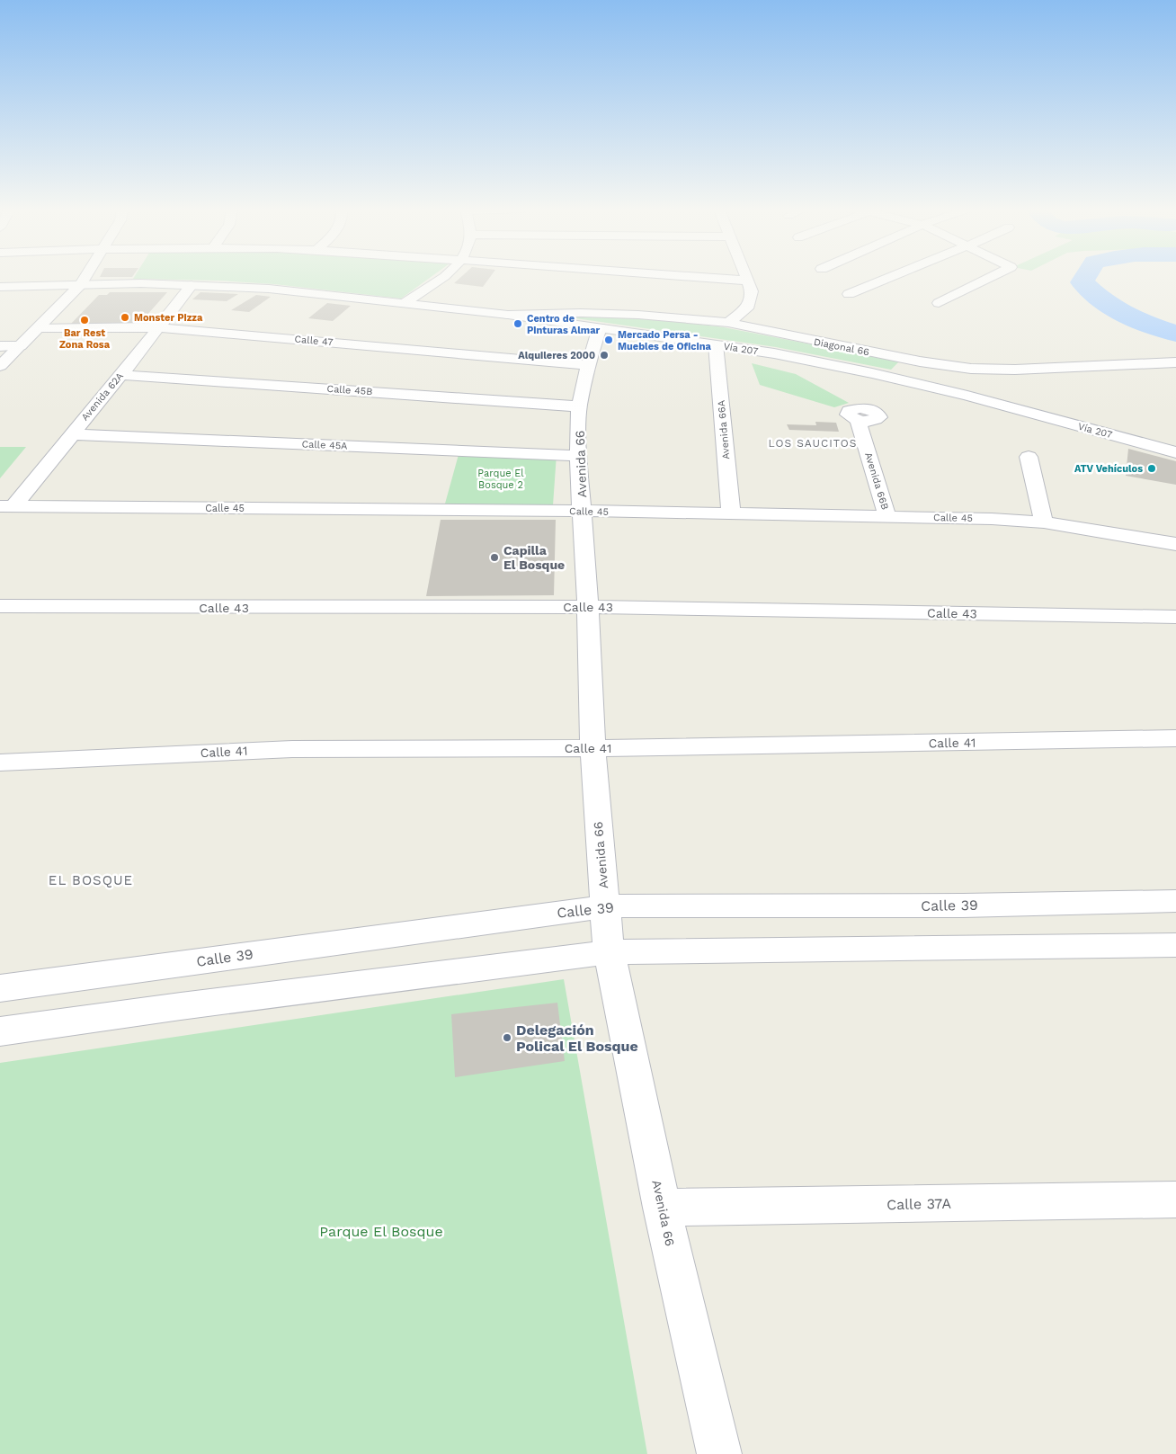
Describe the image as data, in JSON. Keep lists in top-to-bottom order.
{
  "streets": {
    "street": [
      "Calle 47",
      "Diagonal 66",
      "Vía 207",
      "Calle 45B",
      "Avenida 62A",
      "Avenida 66A",
      "Calle 45A",
      "Avenida 66",
      "Avenida 66B",
      "Calle 45",
      "Calle 43",
      "Calle 41",
      "Calle 39",
      "Calle 37A"
    ]
  },
  "crossings": [
    ["Calle 47", "Avenida 62A"],
    ["Calle 47", "Avenida 66"],
    ["Diagonal 66", "Vía 207"],
    ["Vía 207", "Avenida 62A"],
    ["Vía 207", "Avenida 66A"],
    ["Vía 207", "Avenida 66"],
    ["Calle 45B", "Avenida 62A"],
    ["Calle 45B", "Avenida 66"],
    ["Avenida 62A", "Calle 45A"],
    ["Avenida 62A", "Calle 45"],
    ["Avenida 66A", "Calle 45"],
    ["Calle 45A", "Avenida 66"],
    ["Avenida 66", "Calle 45"],
    ["Avenida 66", "Calle 43"],
    ["Avenida 66", "Calle 41"],
    ["Avenida 66", "Calle 39"],
    ["Avenida 66", "Calle 37A"],
    ["Avenida 66B", "Calle 45"]
  ],
  "districts": ["LOS SAUCITOS", "EL BOSQUE"],
  "parks": ["Parque El Bosque 2", "Parque El Bosque"],
  "places": [
    "Monster Pizza",
    "Bar Rest Zona Rosa",
    "Centro de Pinturas Almar",
    "Mercado Persa - Muebles de Oficina",
    "Alquileres 2000",
    "ATV Vehículos",
    "Capilla El Bosque",
    "Delegación Polical El Bosque"
  ]
}
